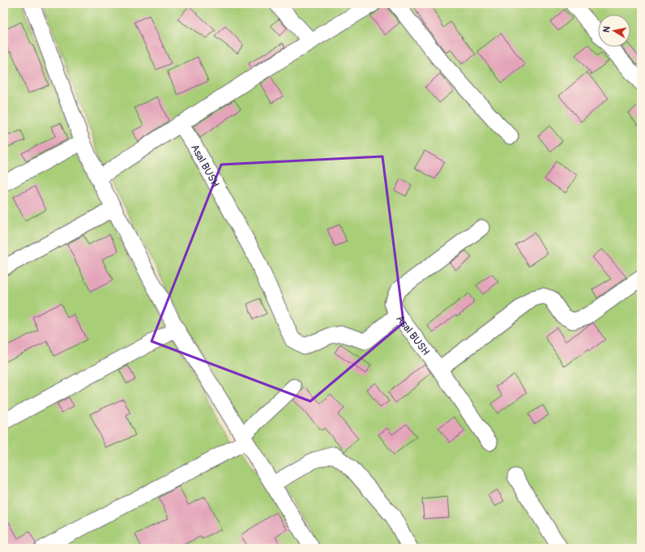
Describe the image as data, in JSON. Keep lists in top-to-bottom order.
{
  "streets": {
    "street": ["Asal BUSH"]
  },
  "north": "left"
}
